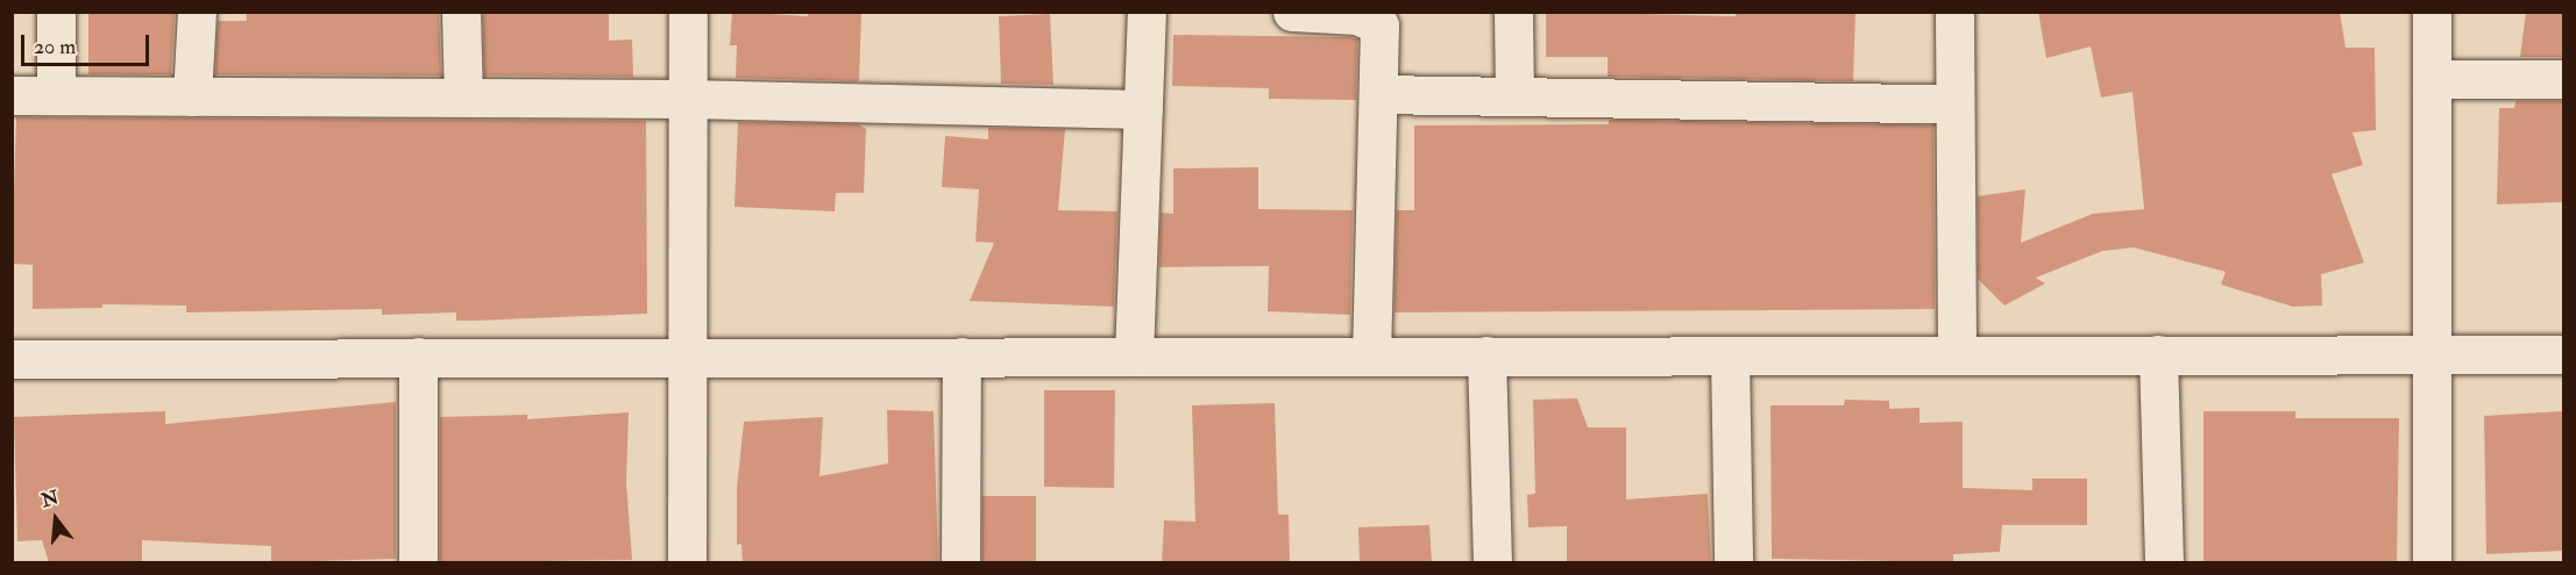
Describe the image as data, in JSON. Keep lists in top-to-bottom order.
{
  "scale_bar": "20 m",
  "north": "top"
}
